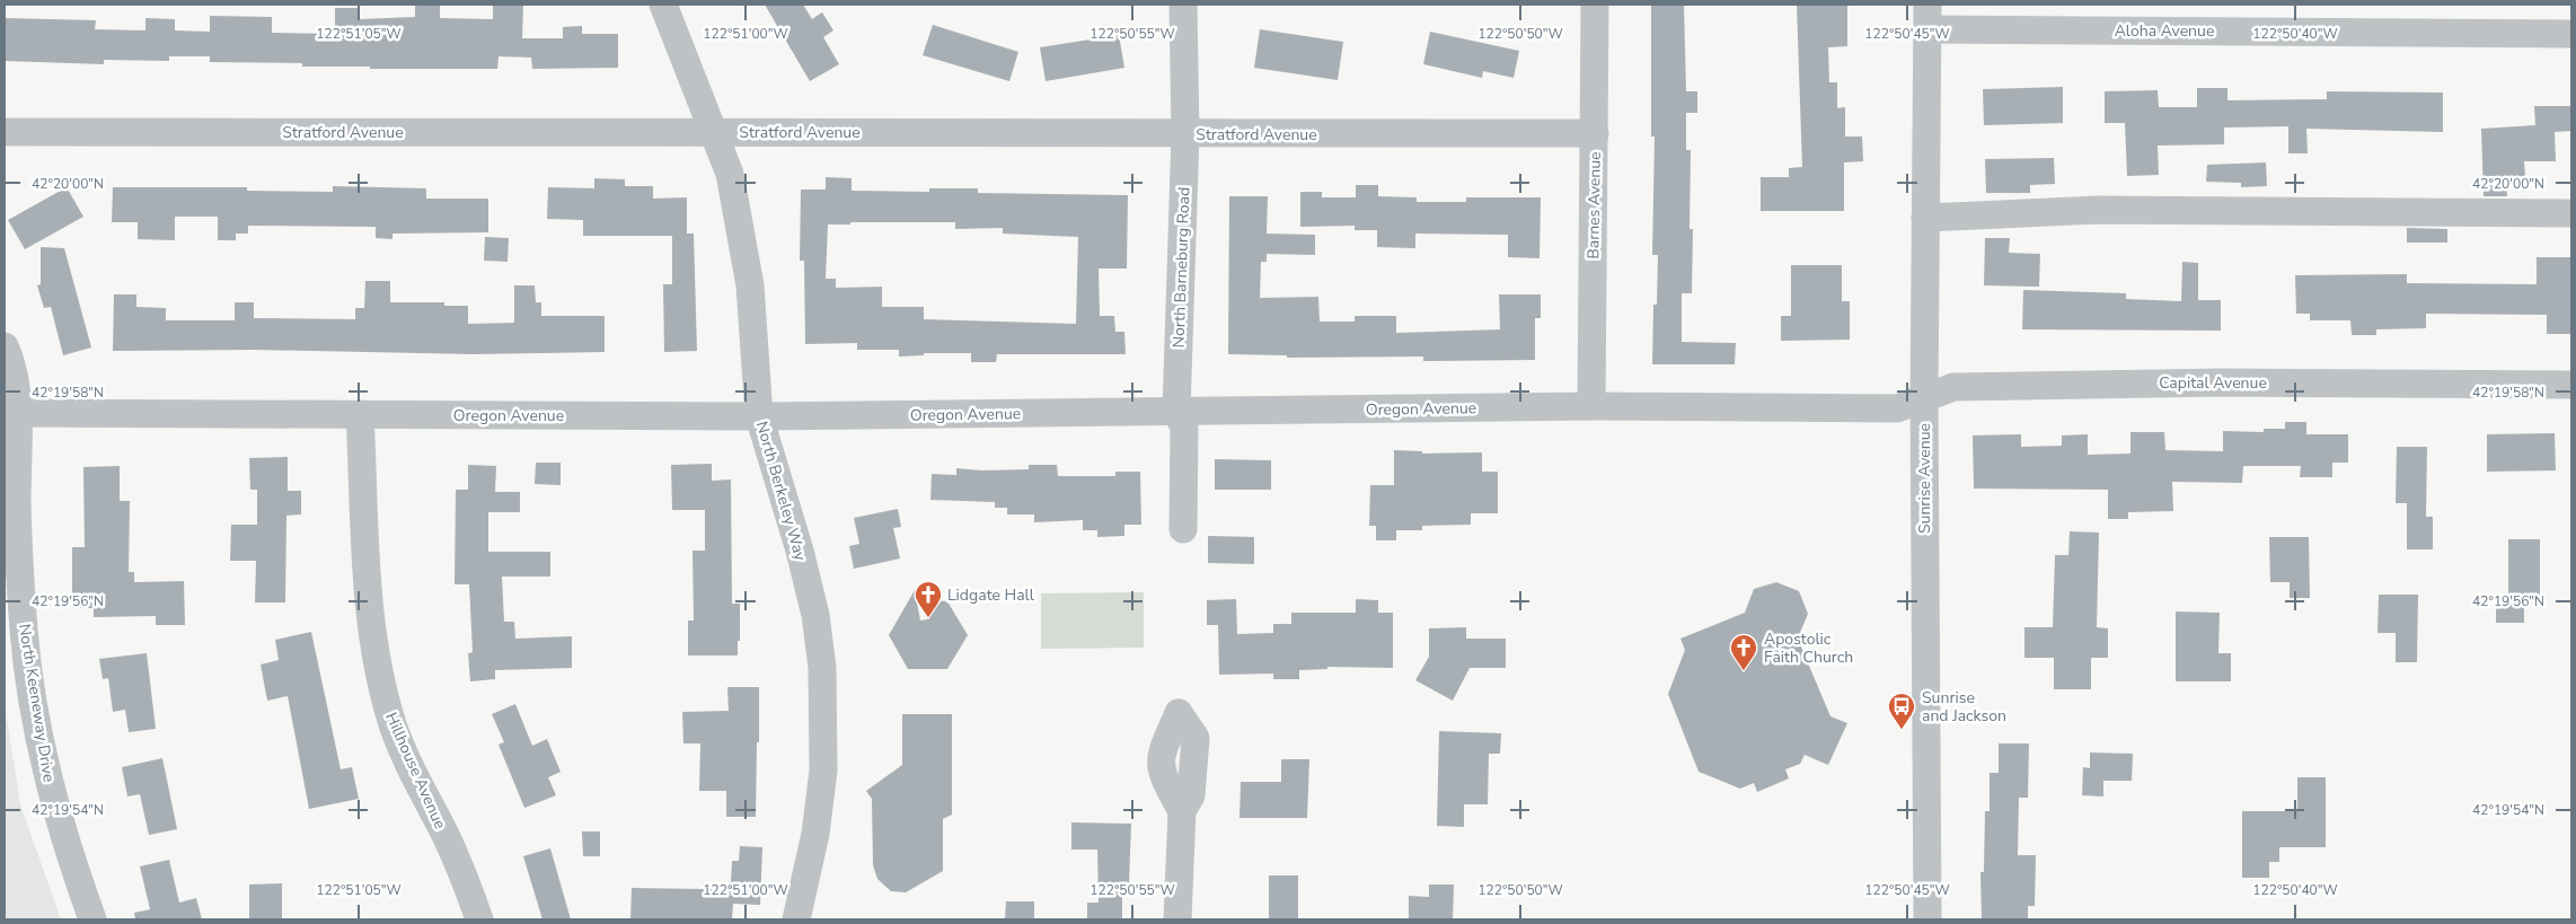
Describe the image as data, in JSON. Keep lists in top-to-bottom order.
{
  "streets": {
    "street": [
      "Aloha Avenue",
      "Stratford Avenue",
      "Barnes Avenue",
      "North Barneburg Road",
      "Capital Avenue",
      "Oregon Avenue",
      "Sunrise Avenue",
      "North Berkeley Way",
      "North Keeneway Drive",
      "Hillhouse Avenue"
    ]
  },
  "crossings": [
    ["Aloha Avenue", "Sunrise Avenue"],
    ["Stratford Avenue", "Barnes Avenue"],
    ["Stratford Avenue", "North Barneburg Road"],
    ["Stratford Avenue", "North Berkeley Way"],
    ["Barnes Avenue", "Oregon Avenue"],
    ["North Barneburg Road", "Oregon Avenue"],
    ["Capital Avenue", "Oregon Avenue"],
    ["Capital Avenue", "Sunrise Avenue"],
    ["Oregon Avenue", "Sunrise Avenue"],
    ["Oregon Avenue", "North Berkeley Way"],
    ["Oregon Avenue", "North Keeneway Drive"],
    ["Oregon Avenue", "Hillhouse Avenue"]
  ],
  "places": {
    "church": ["Lidgate Hall", "Apostolic Faith Church"],
    "bus stop": ["Sunrise and Jackson"]
  },
  "coordinates": [
    "122°51'05\"W",
    "122°51'00\"W",
    "122°50'55\"W",
    "122°50'50\"W",
    "122°50'45\"W",
    "122°50'40\"W",
    "42°20'00\"N",
    "42°19'58\"N",
    "42°19'56\"N",
    "42°19'54\"N"
  ]
}
